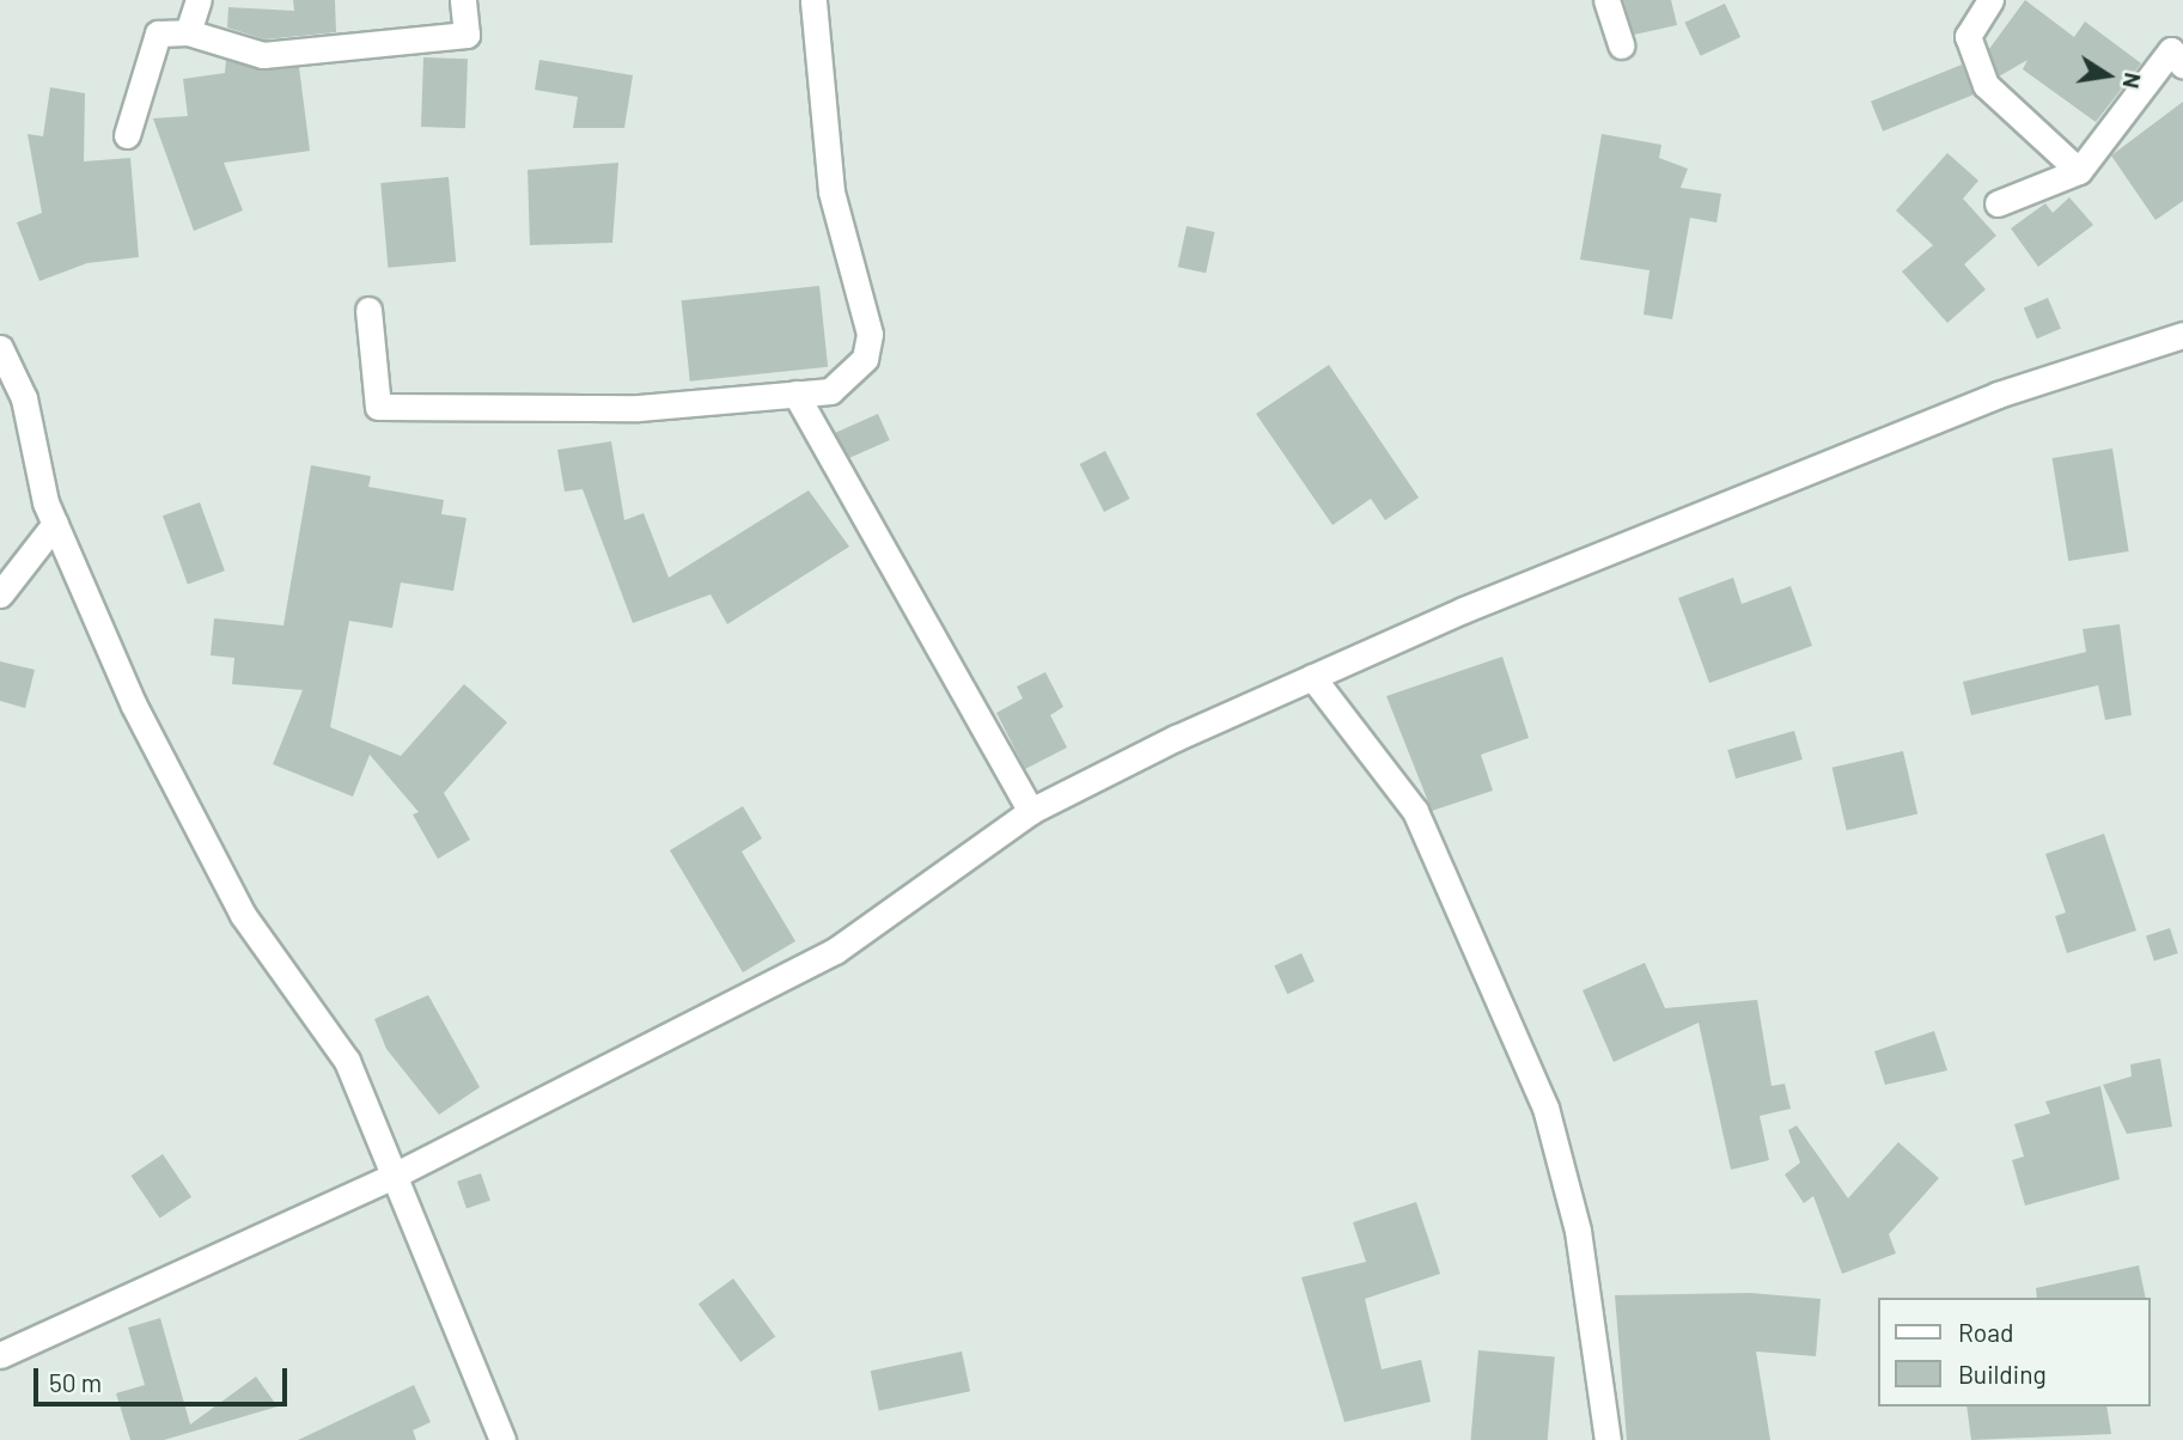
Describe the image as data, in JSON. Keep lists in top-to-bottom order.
{
  "legend": ["Road", "Building"],
  "scale_bar": "50 m",
  "north": "right"
}
